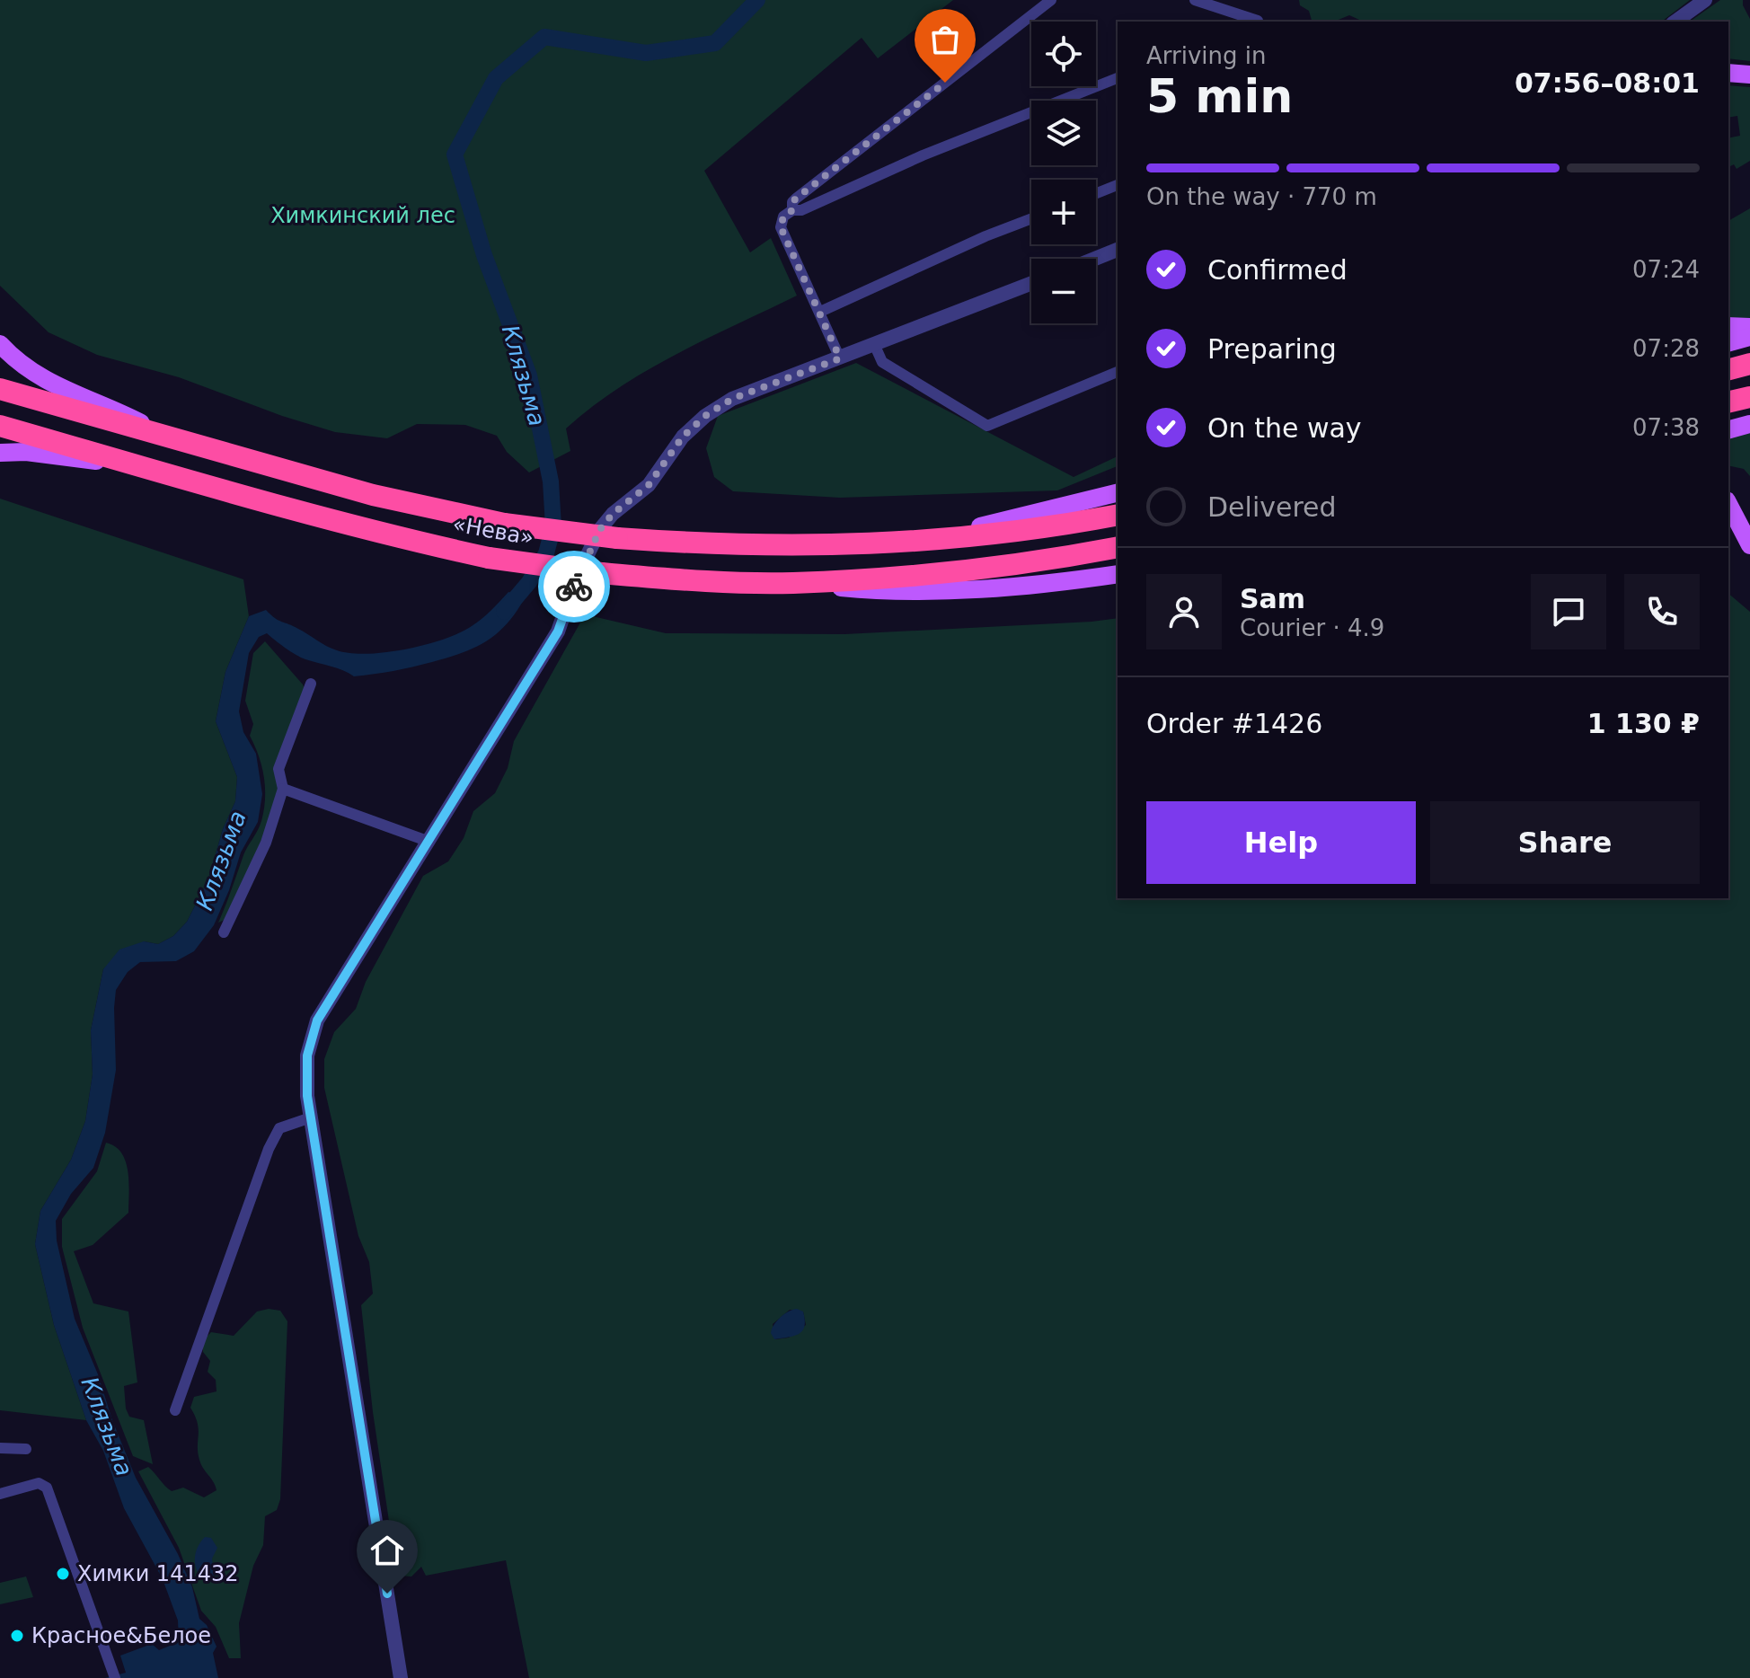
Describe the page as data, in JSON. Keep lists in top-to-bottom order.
{
  "streets": {
    "highway": ["«Нева»"]
  },
  "water": ["Клязьма"],
  "parks": ["Химкинский лес"],
  "places": ["Химки 141432", "Красное&Белое"],
  "page": {
    "map_buttons": ["+", "−"],
    "heading": ["5 min", "Arriving in", "07:56–08:01"],
    "panel": [
      "Sam",
      "Courier · 4.9",
      "Order #1426",
      "1 130 ₽"
    ],
    "bar": "On the way · 770 m",
    "list": [
      ["Confirmed", "07:24"],
      ["Preparing", "07:28"],
      ["On the way", "07:38"],
      "Delivered"
    ],
    "buttons": ["Help", "Share"]
  }
}
